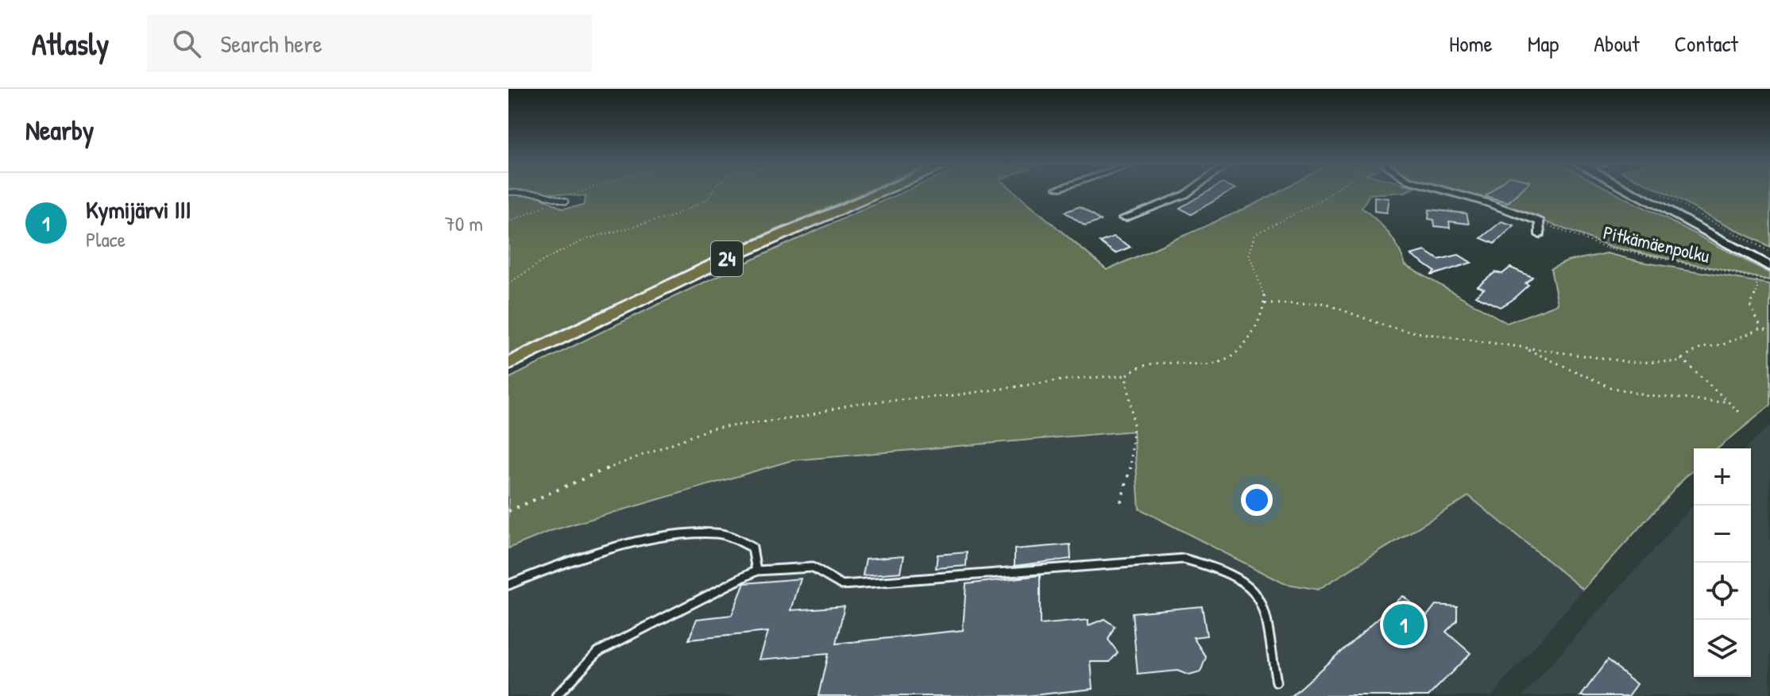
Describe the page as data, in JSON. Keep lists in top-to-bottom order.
{
  "streets": {
    "highway": ["24"],
    "path": ["Pitkämäenpolku"]
  },
  "page": {
    "header": "Atlasly",
    "search": "Search here",
    "nav": [
      "Home",
      "Map",
      "About",
      "Contact"
    ],
    "heading": "Nearby",
    "list": [
      {
        "mark": "1",
        "name": "Kymijärvi III",
        "note": "Place",
        "value": "70 m"
      }
    ],
    "map_buttons": ["+", "−"],
    "pins": "1"
  }
}
